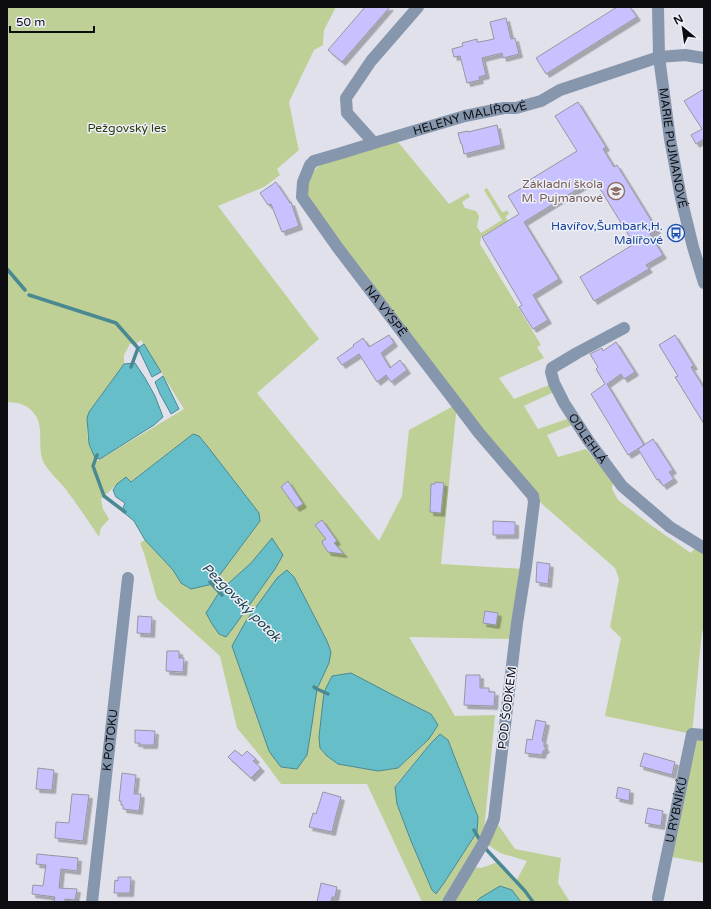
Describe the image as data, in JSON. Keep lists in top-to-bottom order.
{
  "streets": {
    "street": [
      "HELENY MALÍŘOVÉ",
      "MARIE PUJMANOVÉ",
      "NA VÝSPĚ",
      "ODLEHLÁ",
      "POD ŠODKEM",
      "K POTOKU",
      "U RYBNÍKŮ"
    ]
  },
  "crossings": [
    ["HELENY MALÍŘOVÉ", "MARIE PUJMANOVÉ"],
    ["HELENY MALÍŘOVÉ", "NA VÝSPĚ"],
    ["NA VÝSPĚ", "POD ŠODKEM"]
  ],
  "water": ["Pezgovský potok"],
  "parks": ["Pežgovský les"],
  "places": {
    "school or university": ["Základní škola M. Pujmanové"],
    "bus stop": ["Havířov,Šumbark,H. Malířové"]
  },
  "scale_bar": "50 m",
  "north": "top left"
}
